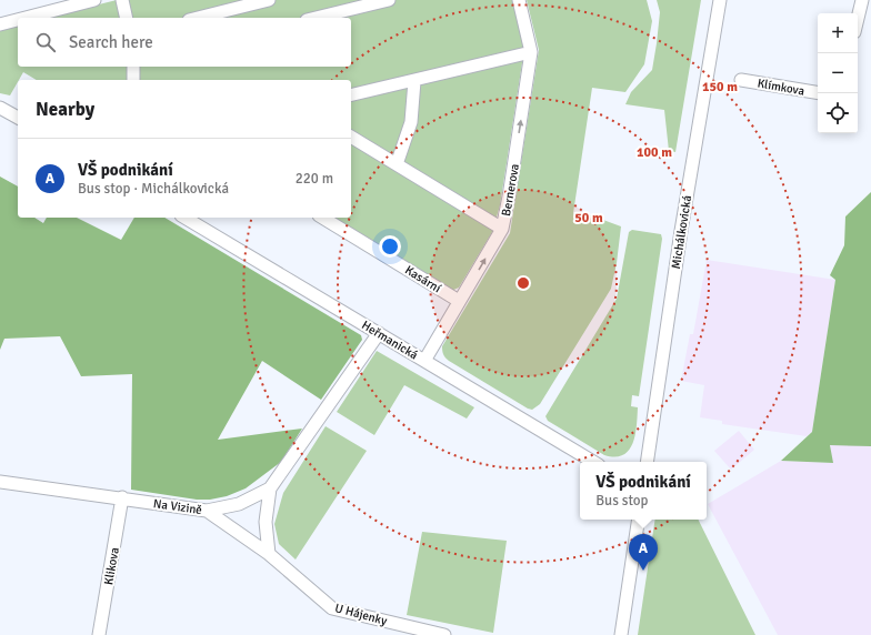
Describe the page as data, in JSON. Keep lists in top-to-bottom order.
{
  "streets": {
    "street": [
      "Klímkova",
      "Bernerova",
      "Michálkovická",
      "Kasární",
      "Heřmanická",
      "Na Vizině",
      "Klikova",
      "U Hájenky"
    ]
  },
  "crossings": [
    ["Bernerova", "Kasární"],
    ["Bernerova", "Heřmanická"],
    ["Heřmanická", "Na Vizině"],
    ["Na Vizině", "Klikova"],
    ["Na Vizině", "U Hájenky"]
  ],
  "one_way": ["Bernerova"],
  "page": {
    "map_buttons": ["+", "−"],
    "search": "Search here",
    "heading": "Nearby",
    "list": [
      {
        "mark": "A",
        "name": "VŠ podnikání",
        "note": "Bus stop · Michálkovická",
        "value": "220 m"
      }
    ],
    "popup": ["VŠ podnikání", "Bus stop"],
    "pins": "A"
  },
  "rings": ["150 m", "100 m", "50 m"]
}
